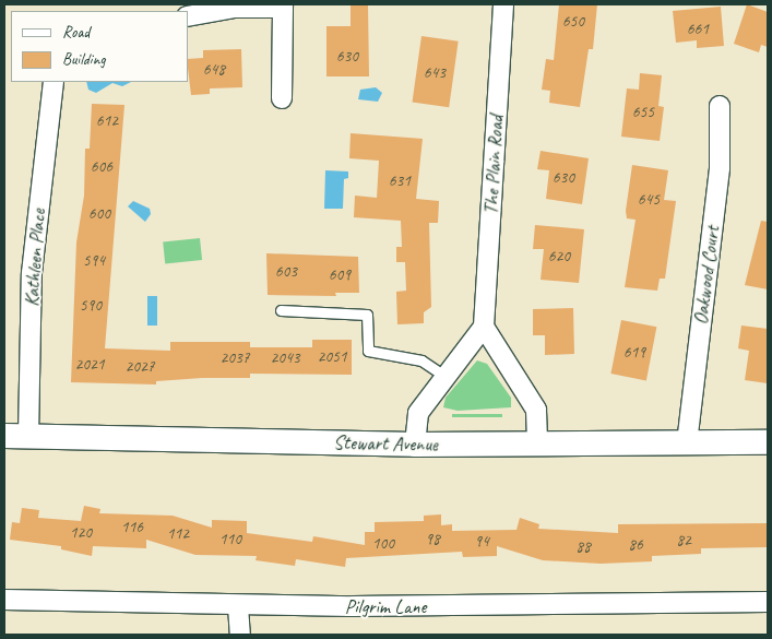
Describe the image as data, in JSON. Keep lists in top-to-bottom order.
{
  "streets": {
    "street": [
      "The Plain Road",
      "Kathleen Place",
      "Oakwood Court",
      "Stewart Avenue",
      "Pilgrim Lane"
    ]
  },
  "crossings": [
    ["Kathleen Place", "Stewart Avenue"],
    ["Oakwood Court", "Stewart Avenue"]
  ],
  "house_numbers": [
    "650",
    "661",
    "630",
    "648",
    "643",
    "655",
    "612",
    "606",
    "630",
    "631",
    "645",
    "600",
    "620",
    "594",
    "603",
    "609",
    "590",
    "619",
    "2051",
    "2037",
    "2043",
    "2021",
    "2027",
    "116",
    "120",
    "112",
    "110",
    "98",
    "82",
    "94",
    "100",
    "86",
    "88"
  ],
  "legend": ["Road", "Building"]
}
